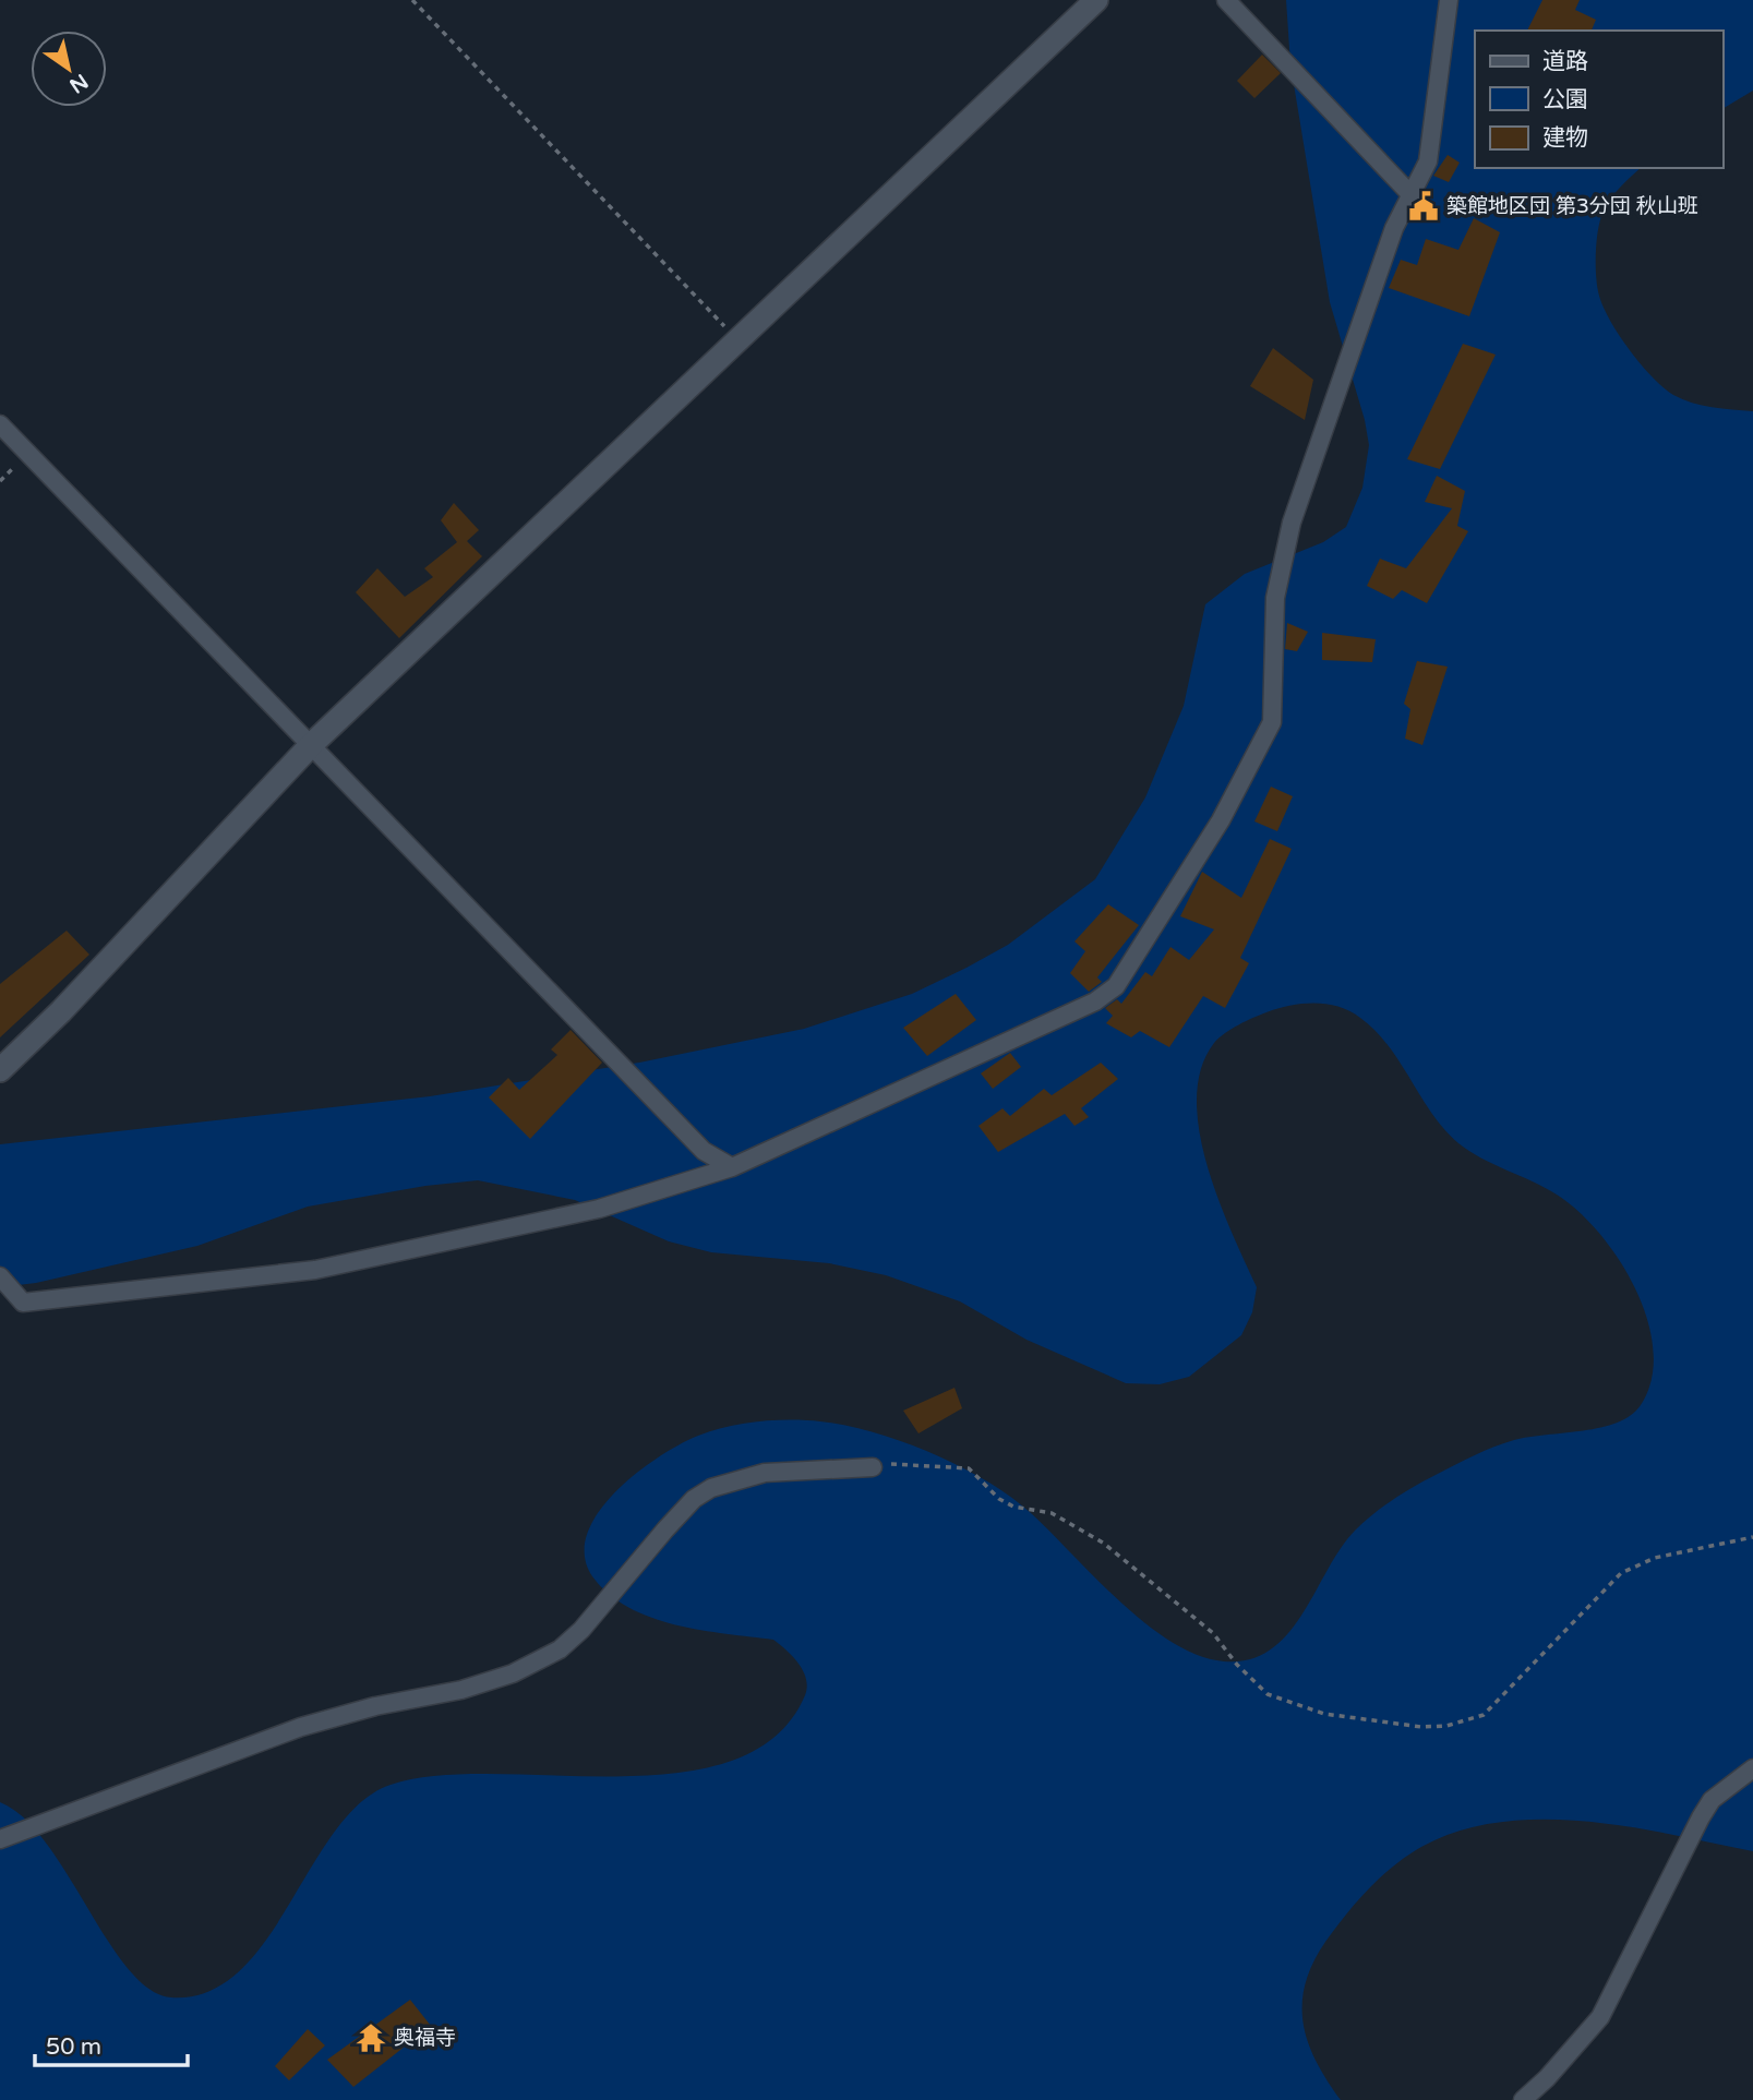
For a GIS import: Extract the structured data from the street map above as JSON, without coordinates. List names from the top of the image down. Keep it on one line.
{"places":{"public building":["築館地区団 第3分団 秋山班"],"temple":["奥福寺"]},"legend":["道路","公園","建物"],"scale_bar":"50 m","north":"bottom right"}
